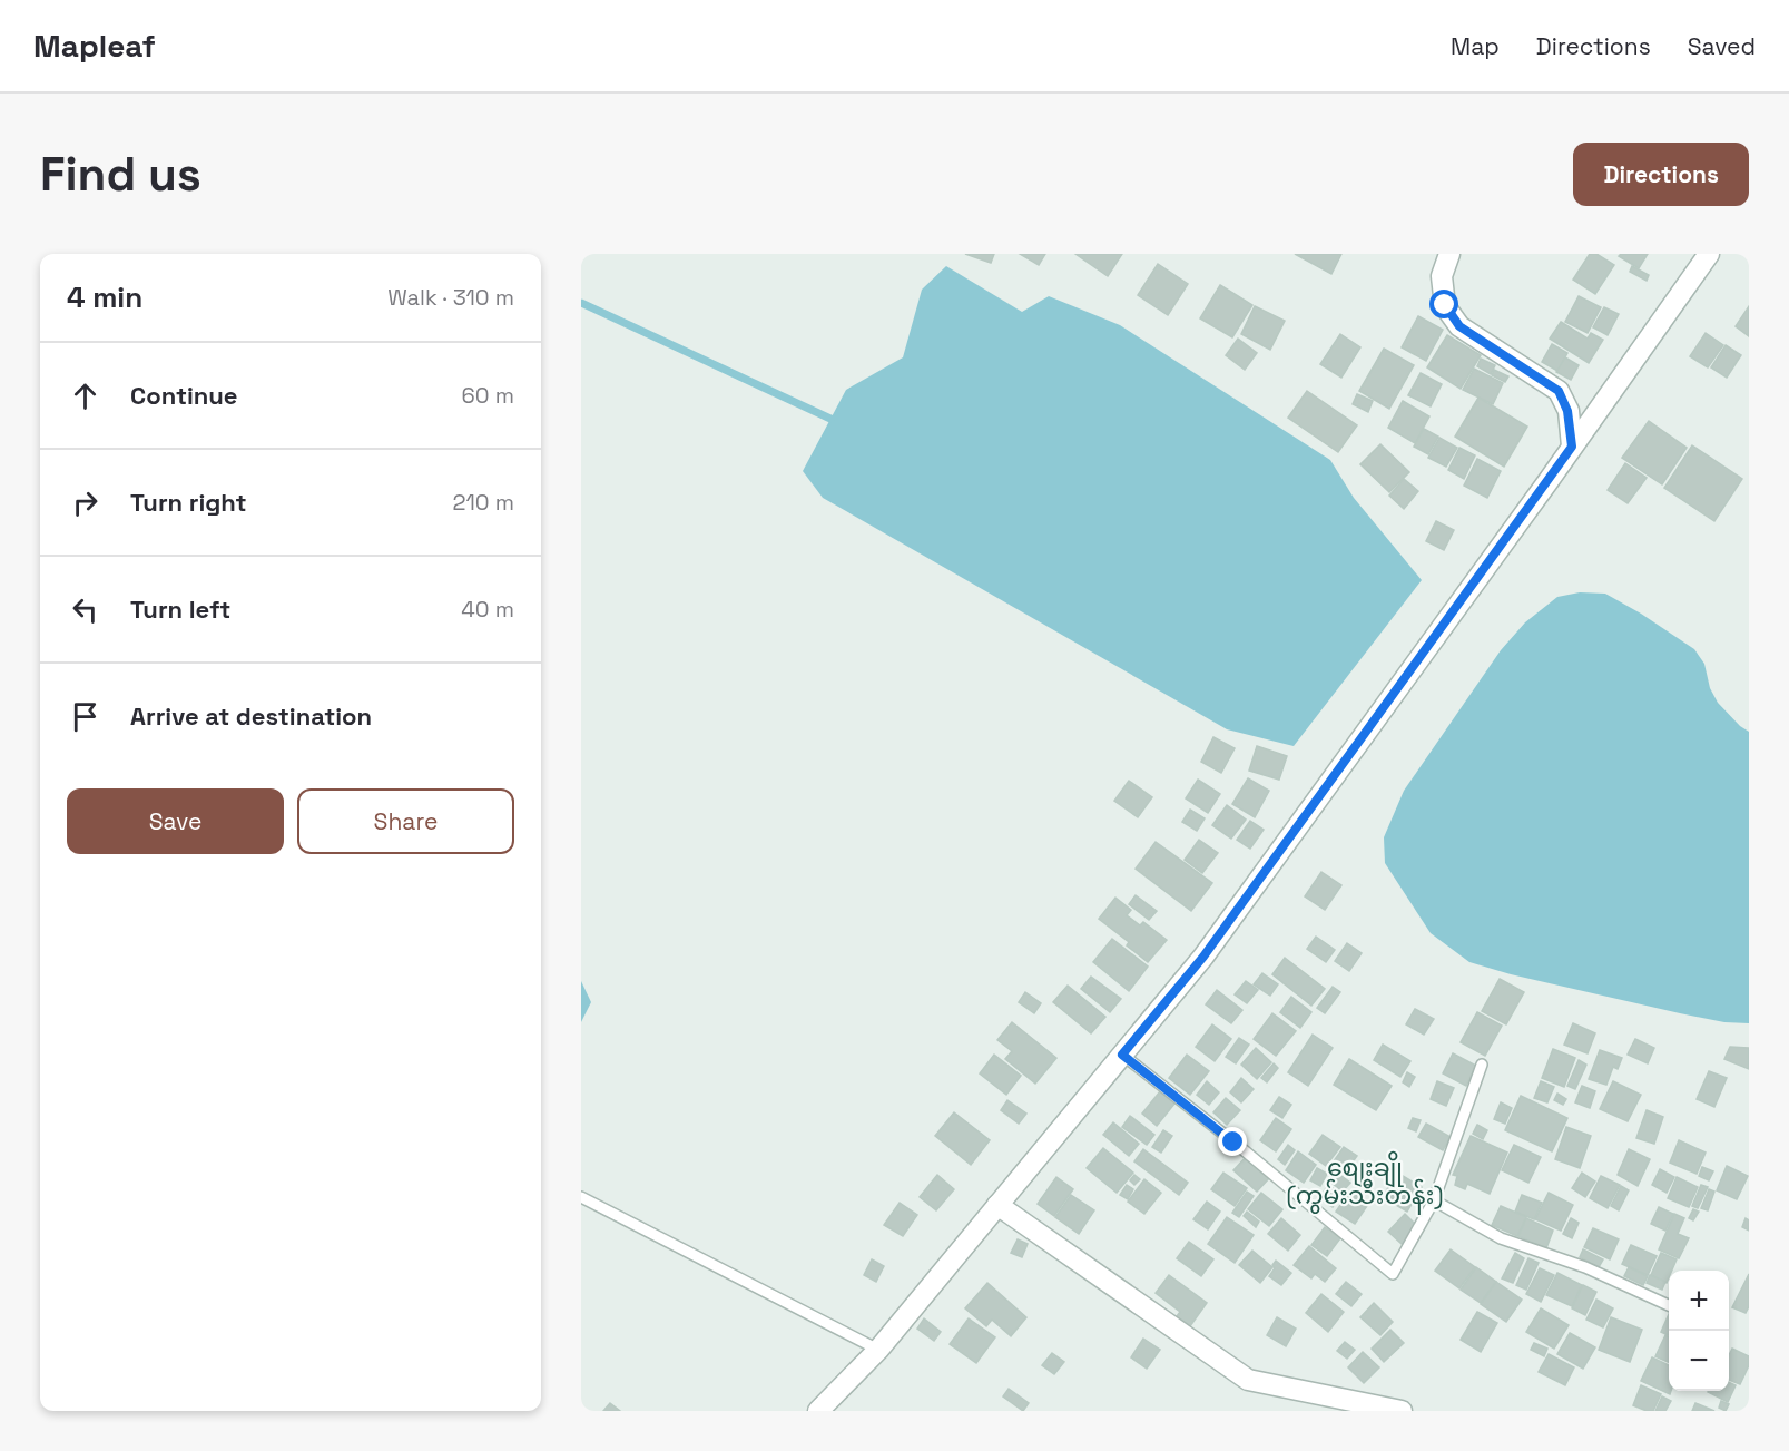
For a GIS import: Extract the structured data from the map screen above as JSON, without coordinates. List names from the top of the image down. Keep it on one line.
{"districts":["စျေးချို (ကွမ်းသီးတန်း)"],"page":{"header":"Mapleaf","nav":["Map","Directions","Saved"],"buttons":["Directions",["Save","Share"]],"title":"Find us","heading":["4 min","Walk · 310 m"],"list":[["Continue","60 m"],["Turn right","210 m"],["Turn left","40 m"],"Arrive at destination"],"map_buttons":["+","−"]}}
